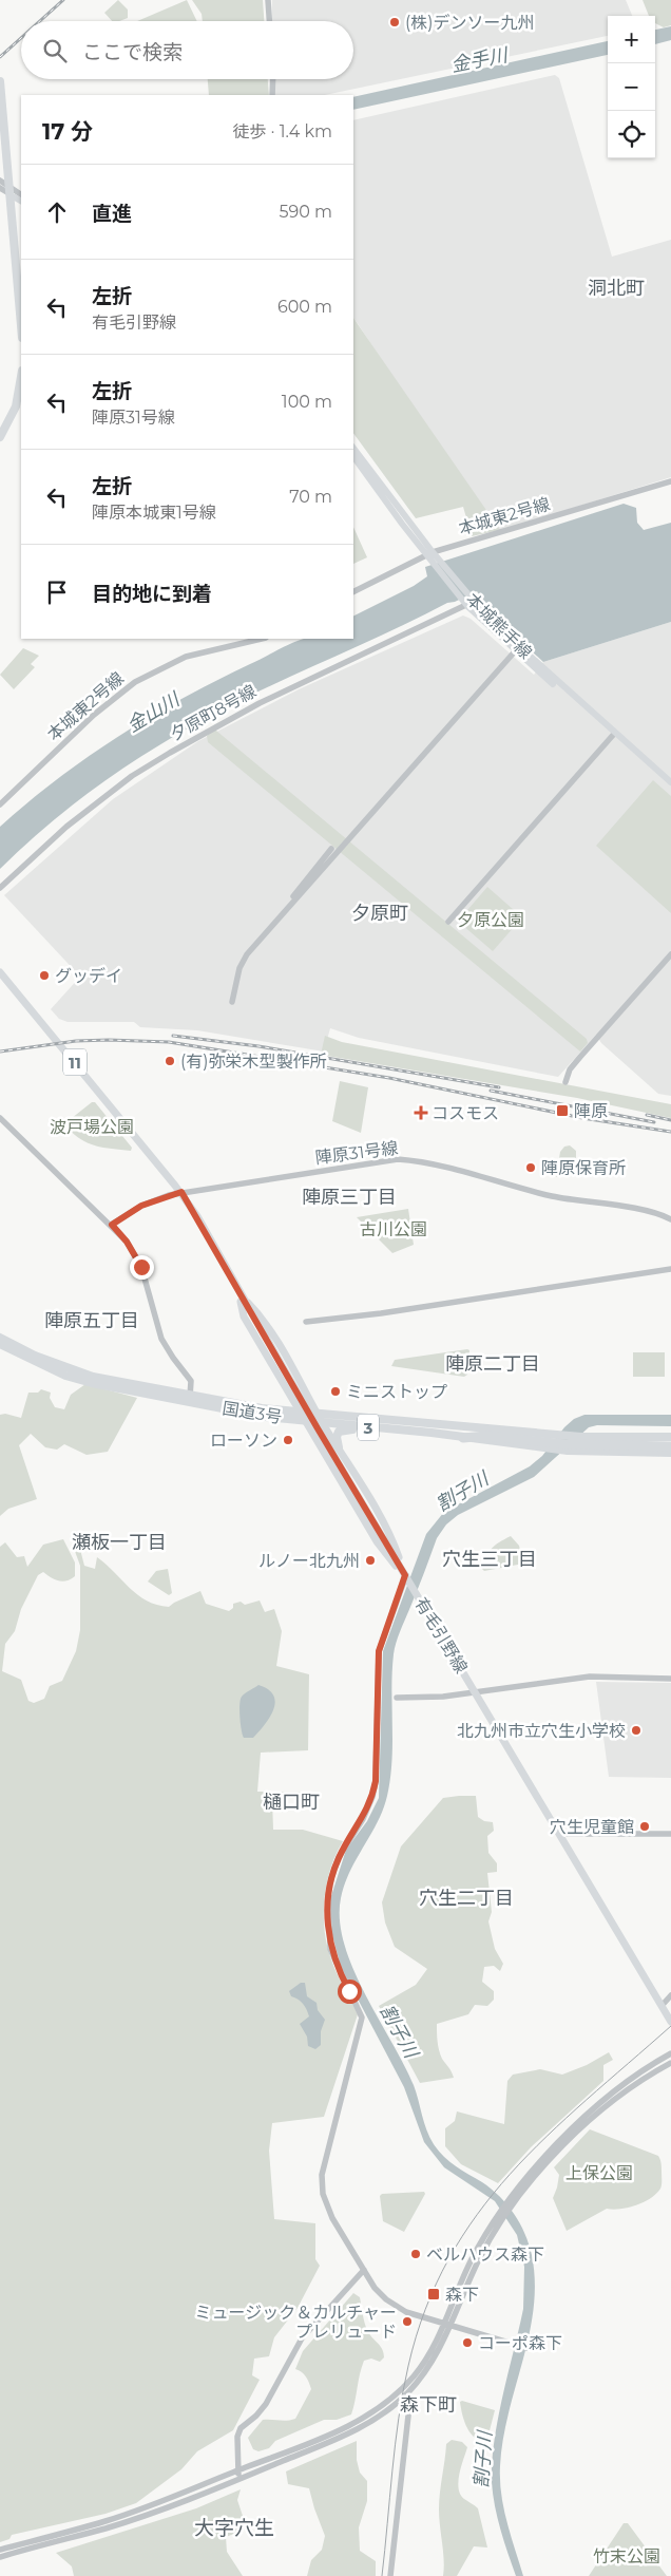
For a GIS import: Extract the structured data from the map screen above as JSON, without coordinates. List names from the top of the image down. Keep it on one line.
{"streets":{"highway":["国道3号","3"],"main road":["本城熊手線","11","有毛引野線"],"street":["本城東2号線","夕原町8号線","陣原31号線"]},"crossings":[["本城東2号線","本城熊手線"],["本城熊手線","夕原町8号線"],["陣原31号線","有毛引野線"],["国道3号","3"]],"districts":["洞北町","夕原町","陣原三丁目","陣原五丁目","陣原二丁目","瀬板一丁目","穴生三丁目","樋口町","穴生二丁目","森下町","大字穴生"],"water":["金手川","金山川","割子川"],"parks":["夕原公園","波戸場公園","古川公園","上保公園","竹末公園"],"places":{"other":["(株)デンソー九州","グッデイ","(有)弥栄木型製作所","陣原保育所","ミニストップ","ローソン","ルノー北九州","北九州市立穴生小学校","穴生児童館","ベルハウス森下","ミュージック＆カルチャー プレリュード","コーポ森下"],"transit":["陣原","森下"],"health":["コスモス"]},"page":{"map_buttons":["+","−"],"search":"ここで検索","heading":["17 分","徒歩 · 1.4 km"],"list":[["直進","590 m"],["左折","有毛引野線","600 m"],["左折","陣原31号線","100 m"],["左折","陣原本城東1号線","70 m"],"目的地に到着"]}}
